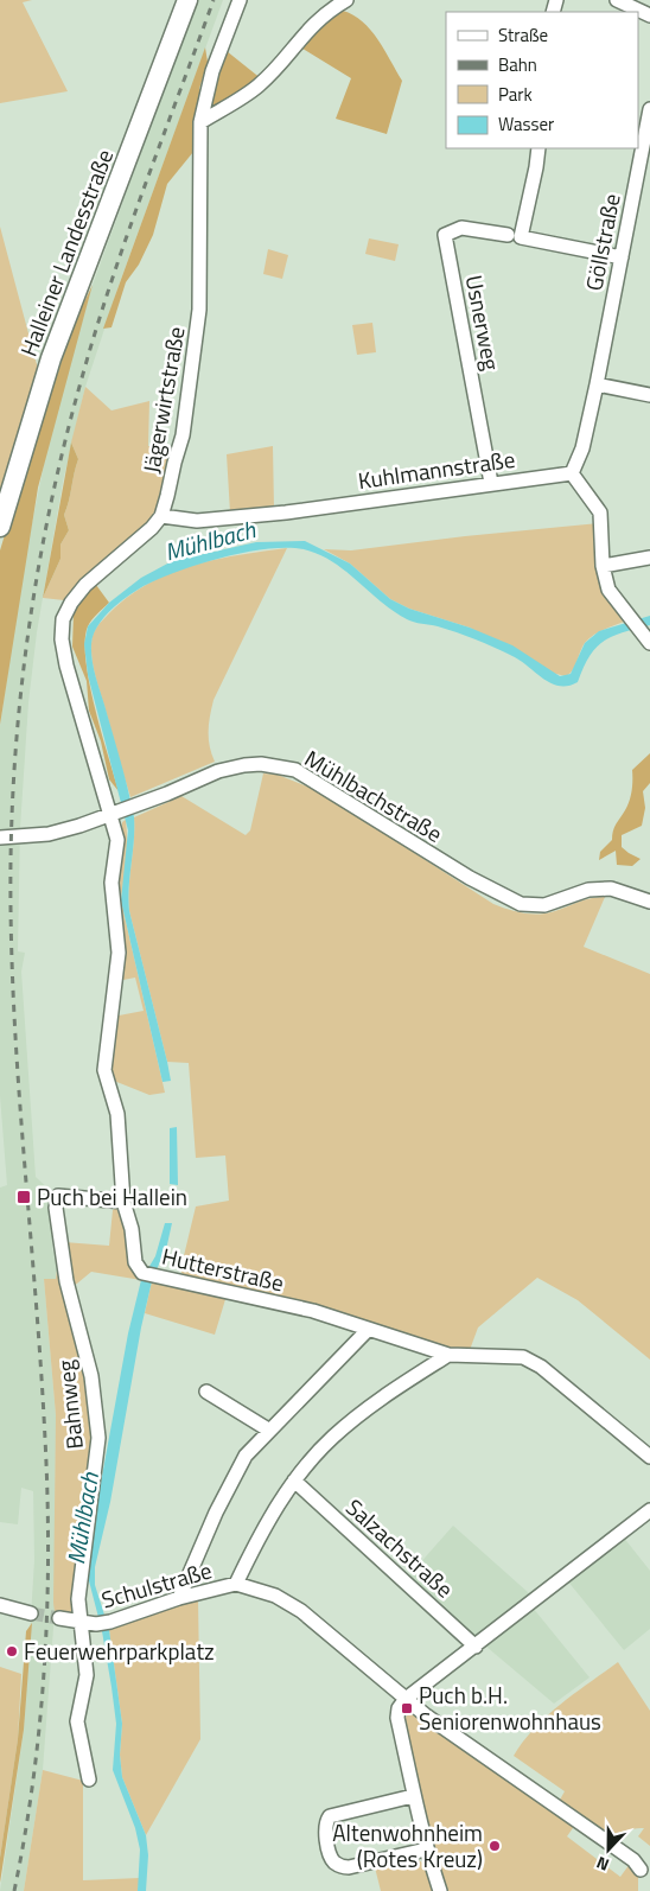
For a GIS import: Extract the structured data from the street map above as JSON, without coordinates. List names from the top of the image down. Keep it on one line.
{"streets":{"main road":["Halleiner Landesstraße"],"street":["Göllstraße","Usnerweg","Jägerwirtstraße","Kuhlmannstraße","Mühlbachstraße","Hutterstraße","Bahnweg","Salzachstraße","Schulstraße"]},"crossings":[["Usnerweg","Kuhlmannstraße"],["Jägerwirtstraße","Kuhlmannstraße"],["Jägerwirtstraße","Mühlbachstraße"],["Jägerwirtstraße","Hutterstraße"],["Mühlbachstraße","Hutterstraße"],["Hutterstraße","Bahnweg"],["Bahnweg","Schulstraße"]],"water":["Mühlbach"],"places":{"transit":["Puch bei Hallein","Puch b.H. Seniorenwohnhaus"],"other":["Feuerwehrparkplatz","Altenwohnheim (Rotes Kreuz)"]},"legend":["Straße","Bahn","Park","Wasser"],"north":"bottom"}
